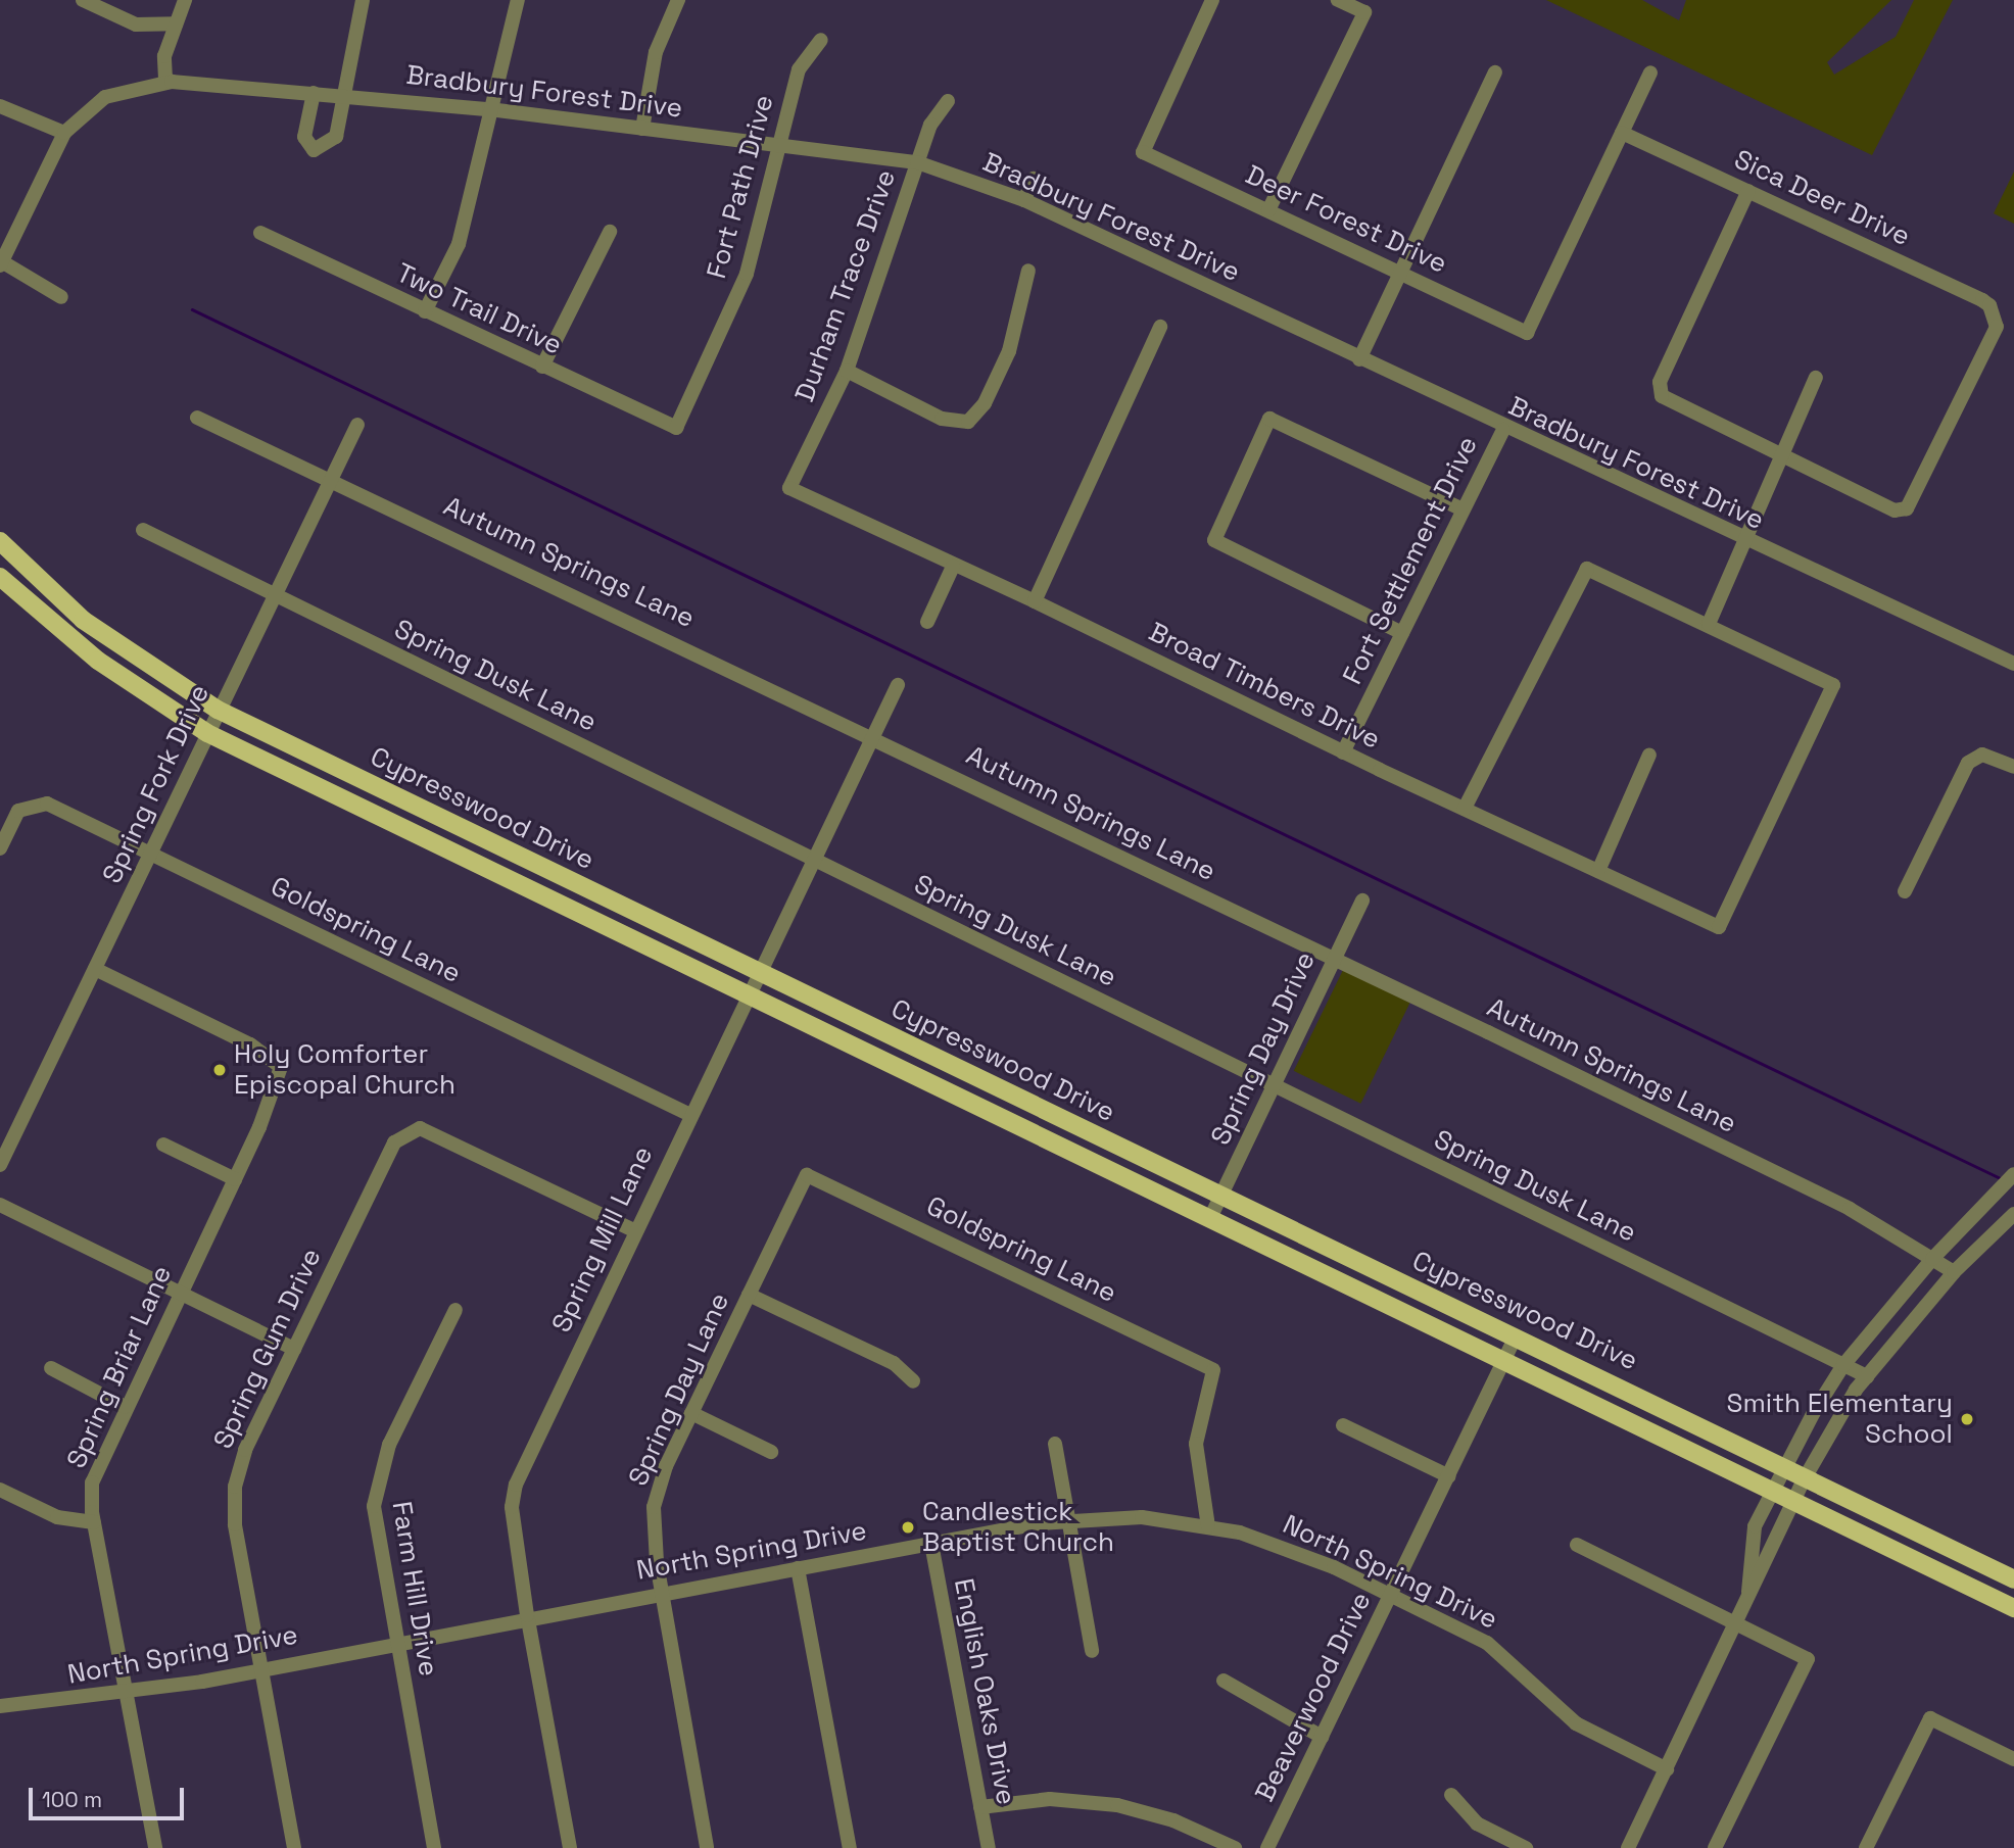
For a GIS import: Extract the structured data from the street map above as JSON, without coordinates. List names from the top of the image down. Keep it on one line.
{"streets":{"main road":["Cypresswood Drive"],"street":["Bradbury Forest Drive","Fort Path Drive","Sica Deer Drive","Deer Forest Drive","Durham Trace Drive","Two Trail Drive","Fort Settlement Drive","Autumn Springs Lane","Spring Dusk Lane","Broad Timbers Drive","Spring Fork Drive","Goldspring Lane","Spring Day Drive","Spring Mill Lane","Spring Gum Drive","Spring Briar Lane","Spring Day Lane","North Spring Drive","Farm Hill Drive","English Oaks Drive","Beaverwood Drive"]},"crossings":[["Bradbury Forest Drive","Fort Path Drive"],["Bradbury Forest Drive","Durham Trace Drive"],["Bradbury Forest Drive","Fort Settlement Drive"],["Fort Path Drive","Two Trail Drive"],["Sica Deer Drive","Deer Forest Drive"],["Durham Trace Drive","Broad Timbers Drive"],["Fort Settlement Drive","Broad Timbers Drive"],["Autumn Springs Lane","Spring Fork Drive"],["Autumn Springs Lane","Spring Day Drive"],["Autumn Springs Lane","Spring Mill Lane"],["Spring Dusk Lane","Spring Fork Drive"],["Spring Dusk Lane","Spring Day Drive"],["Spring Dusk Lane","Spring Mill Lane"],["Spring Fork Drive","Cypresswood Drive"],["Spring Fork Drive","Goldspring Lane"],["Spring Fork Drive","Spring Briar Lane"],["Cypresswood Drive","Spring Day Drive"],["Cypresswood Drive","Spring Mill Lane"],["Cypresswood Drive","Beaverwood Drive"],["Goldspring Lane","Spring Mill Lane"],["Goldspring Lane","Spring Day Lane"],["Goldspring Lane","North Spring Drive"],["Spring Mill Lane","Spring Gum Drive"],["Spring Mill Lane","North Spring Drive"],["Spring Gum Drive","North Spring Drive"],["Spring Briar Lane","North Spring Drive"],["Spring Day Lane","North Spring Drive"],["North Spring Drive","Farm Hill Drive"],["North Spring Drive","English Oaks Drive"],["North Spring Drive","Beaverwood Drive"]],"places":["Holy Comforter Episcopal Church","Smith Elementary School","Candlestick Baptist Church"],"scale_bar":"100 m"}
